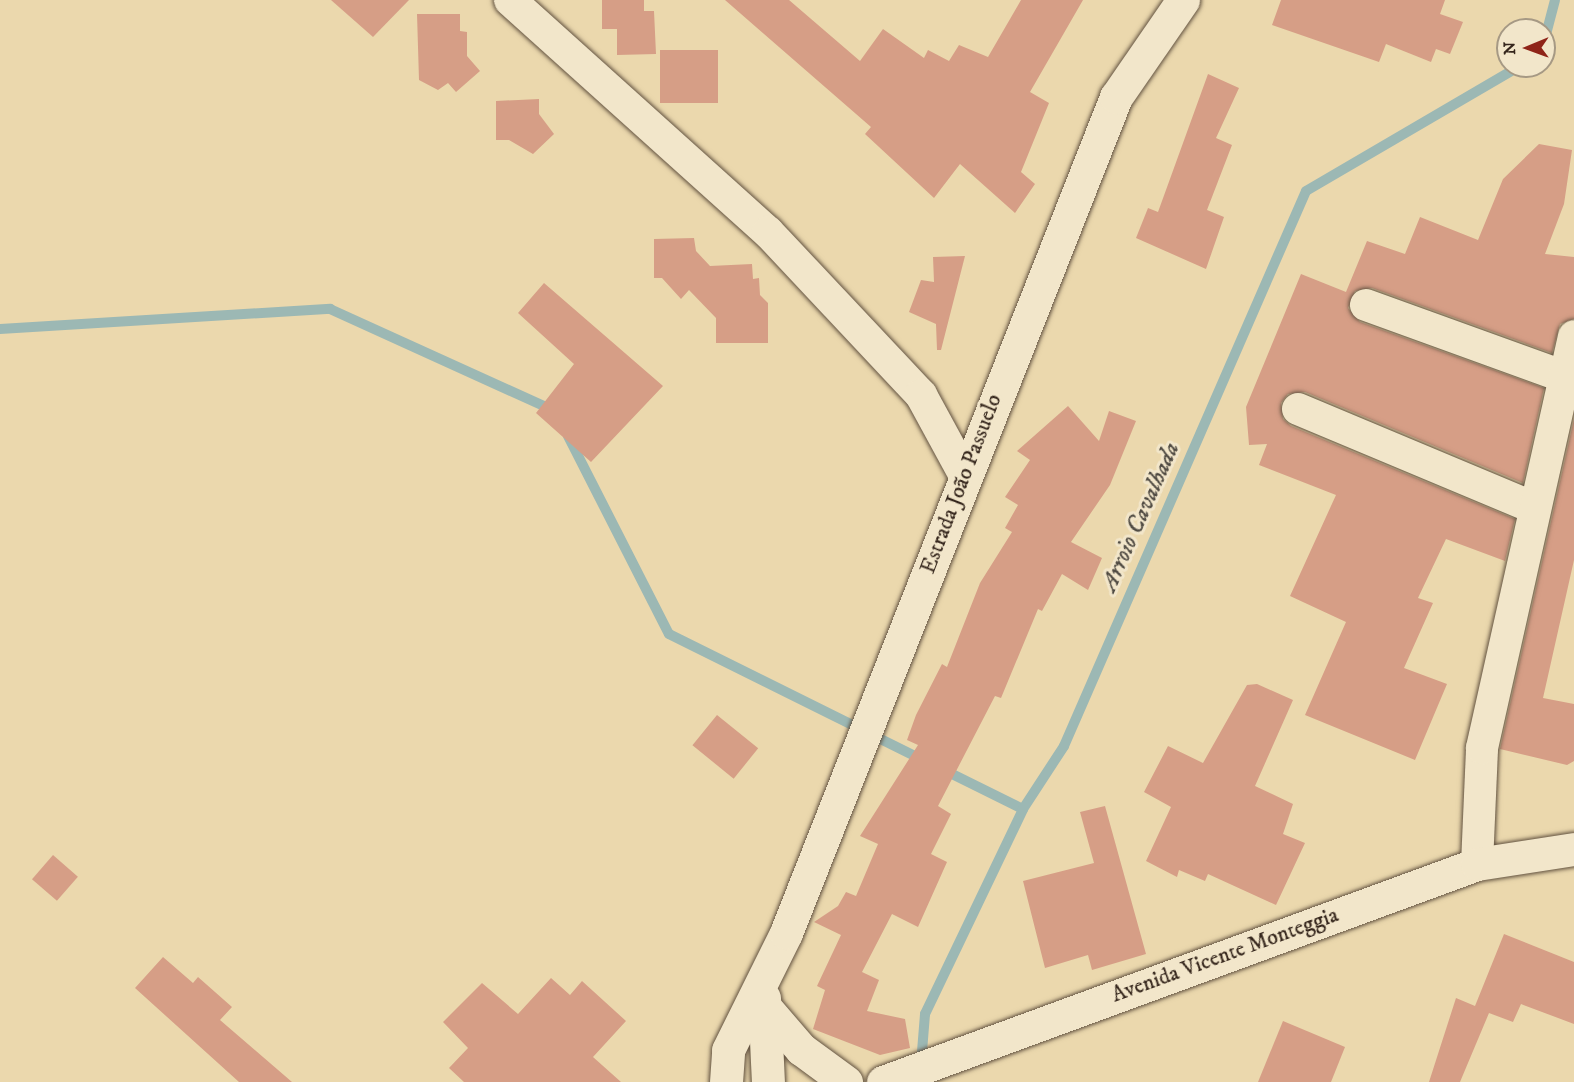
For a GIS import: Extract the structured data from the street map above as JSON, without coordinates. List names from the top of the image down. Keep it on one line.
{"streets":{"street":["Estrada João Passuelo","Avenida Vicente Monteggia"]},"water":["Arroio Cavalhada"],"north":"left"}
